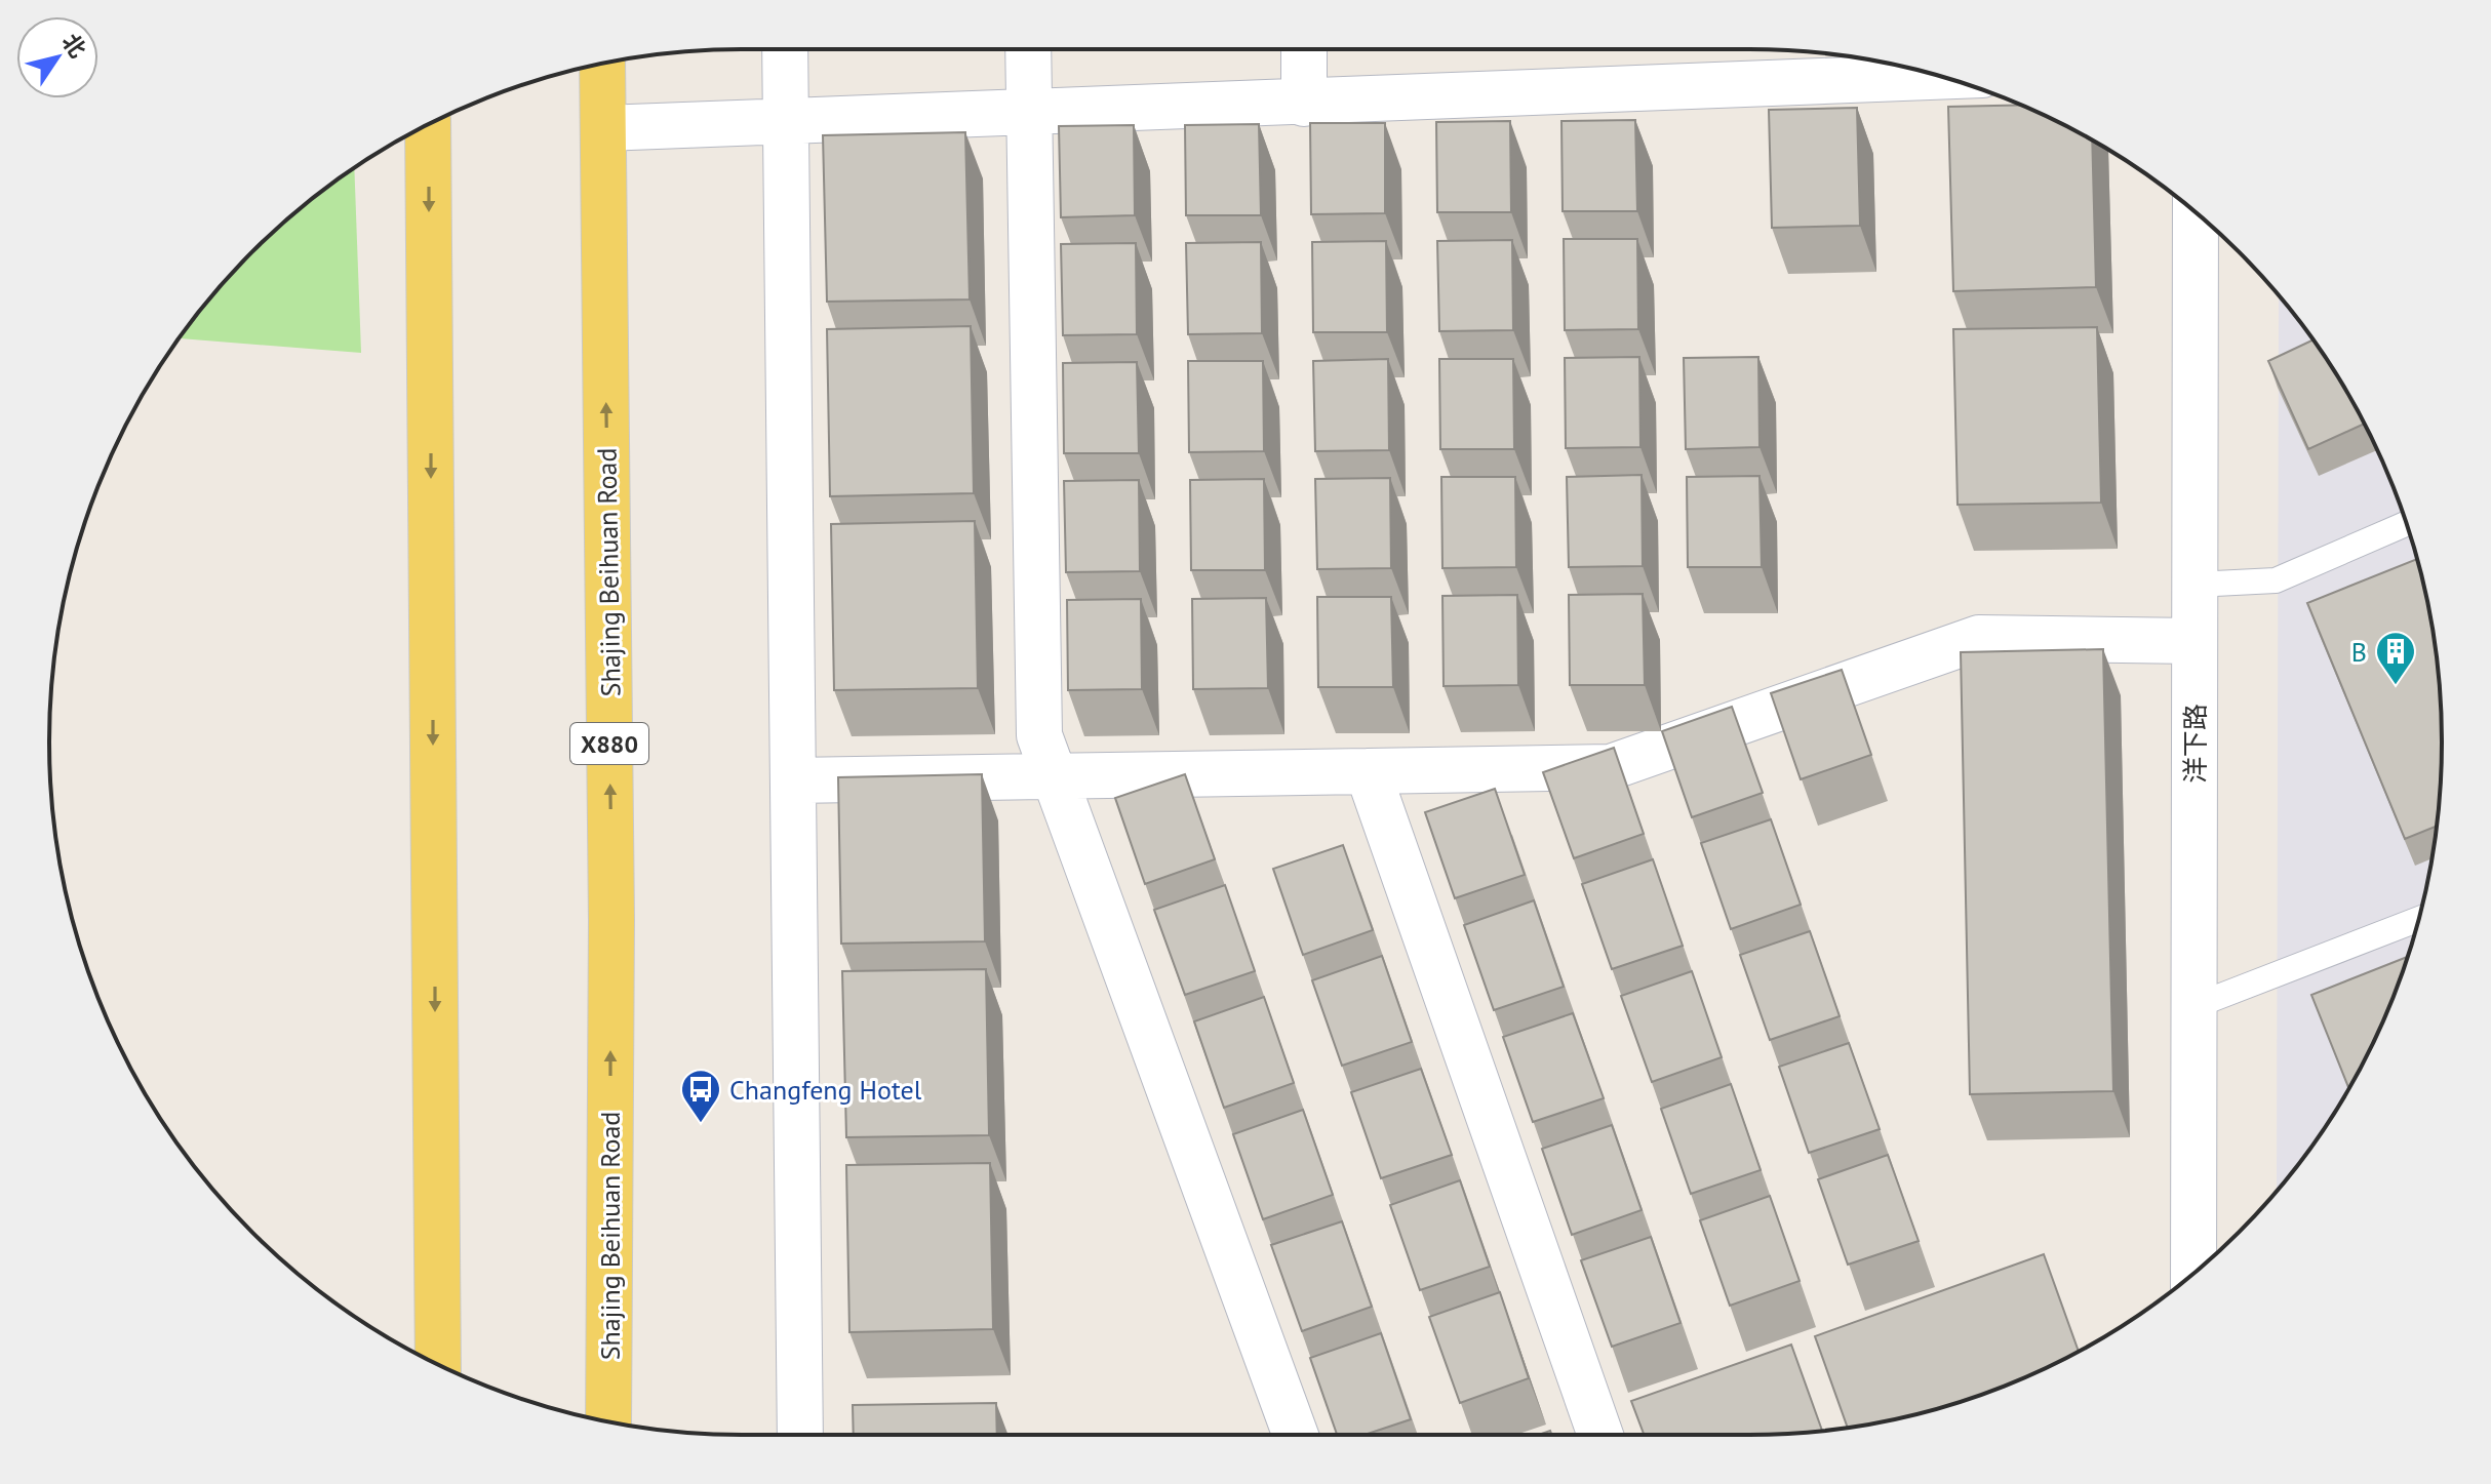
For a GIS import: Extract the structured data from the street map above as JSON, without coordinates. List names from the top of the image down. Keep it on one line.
{"streets":{"main road":["Shajing Beihuan Road","X880"],"street":["洋下路"]},"places":{"building":["B"],"bus stop":["Changfeng Hotel"]},"north":"top right"}
